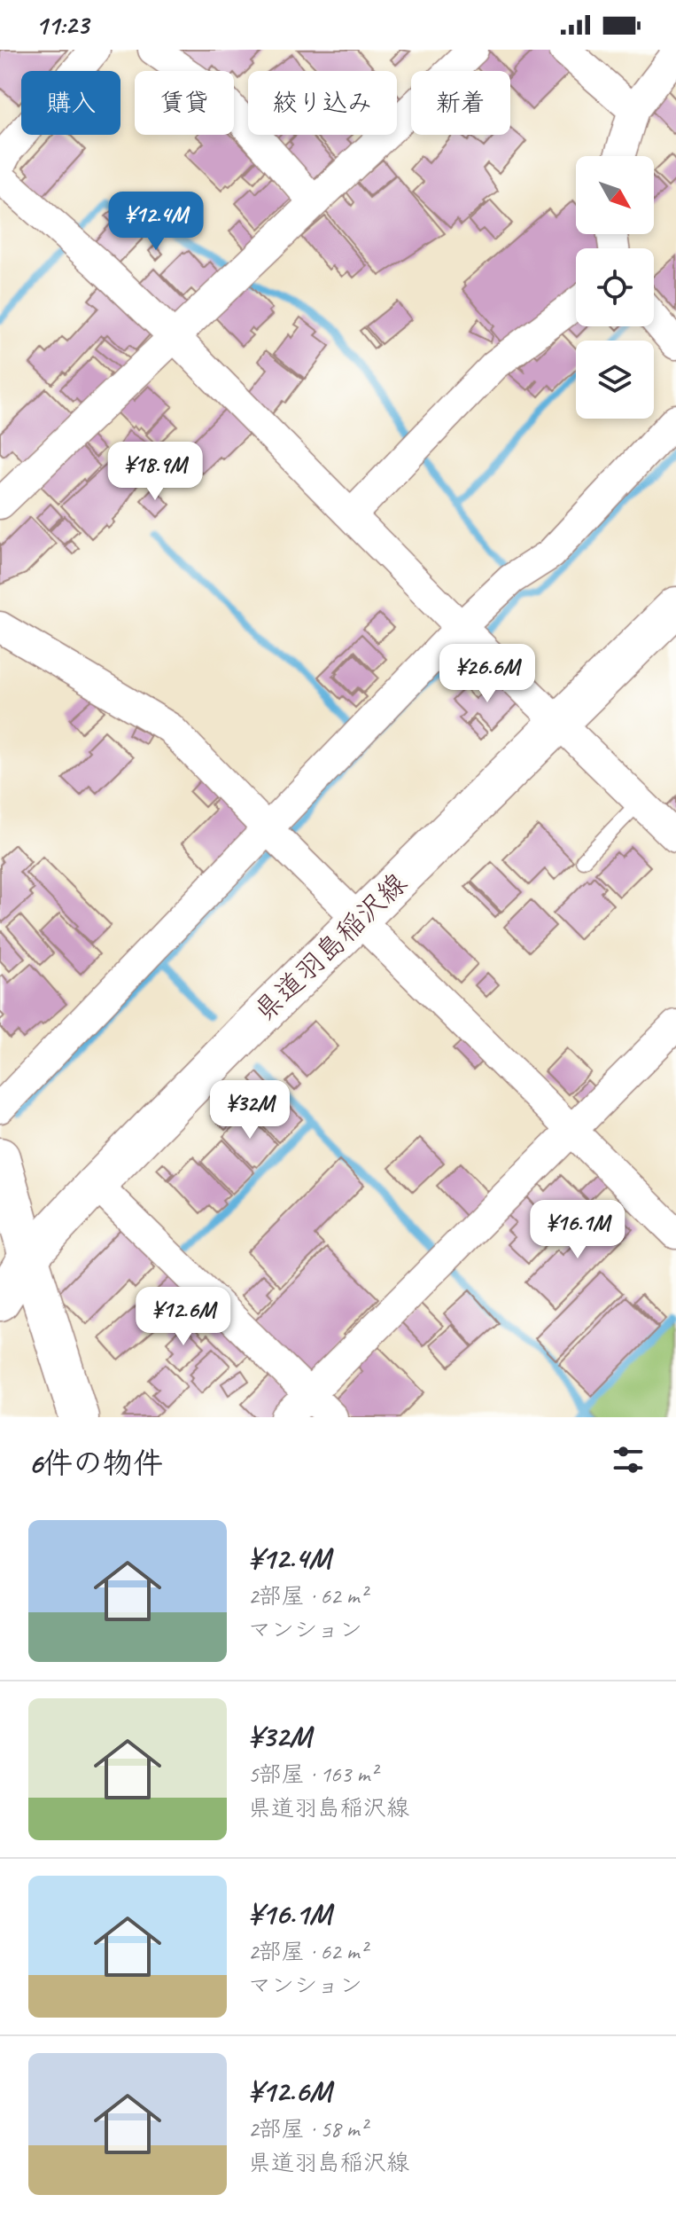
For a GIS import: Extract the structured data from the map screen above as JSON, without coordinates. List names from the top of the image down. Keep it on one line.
{"streets":{"main road":["県道羽島稲沢線"]},"north":"bottom right","page":{"status":"11:23","chip":["購入","賃貸","絞り込み","新着"],"price":["¥12.4M","¥18.9M","¥26.6M","¥32M","¥16.1M","¥12.6M"],"heading":"6件の物件","list":[{"name":"¥12.4M","note":"2部屋 · 62 m² · マンション"},{"name":"¥32M","note":"5部屋 · 163 m² · 県道羽島稲沢線"},{"name":"¥16.1M","note":"2部屋 · 62 m² · マンション"},{"name":"¥12.6M","note":"2部屋 · 58 m² · 県道羽島稲沢線"}]}}
